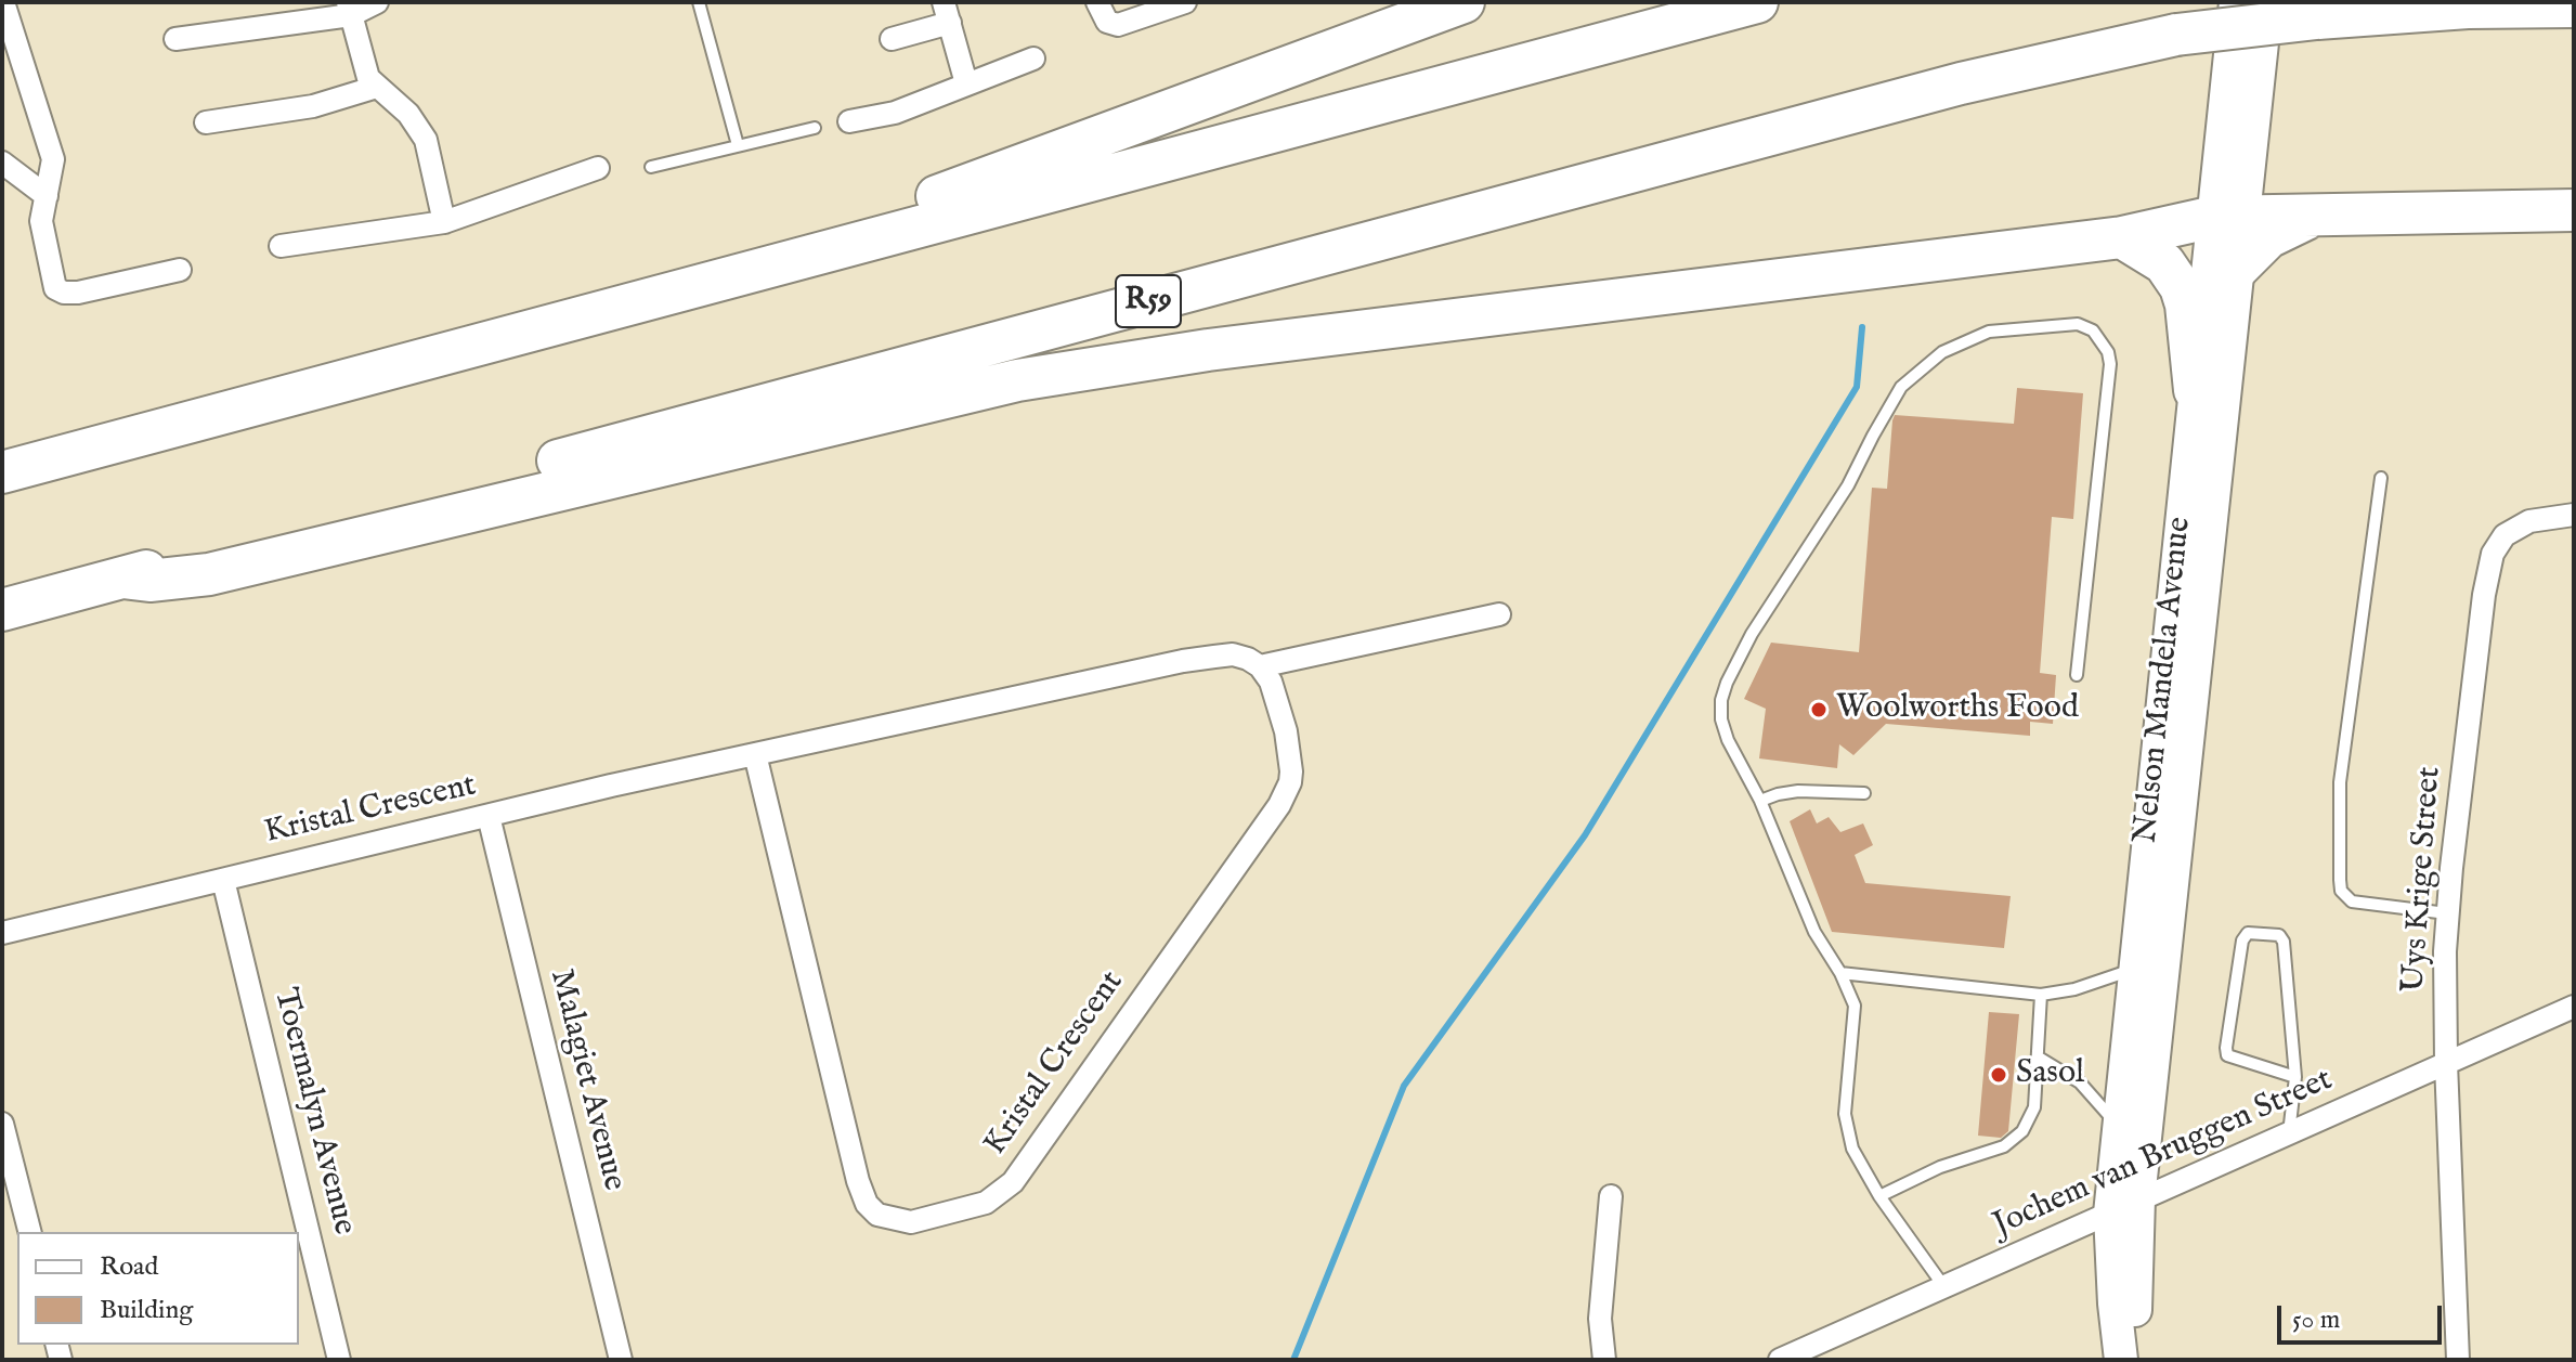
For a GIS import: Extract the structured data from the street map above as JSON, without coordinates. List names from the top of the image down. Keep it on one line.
{"streets":{"highway":["R59"],"street":["Nelson Mandela Avenue","Kristal Crescent","Uys Krige Street","Malagiet Avenue","Toermalyn Avenue","Jochem van Bruggen Street"]},"crossings":[["Nelson Mandela Avenue","Jochem van Bruggen Street"],["Kristal Crescent","Malagiet Avenue"],["Kristal Crescent","Toermalyn Avenue"],["Uys Krige Street","Jochem van Bruggen Street"]],"places":["Woolworths Food","Sasol"],"legend":["Road","Building"],"scale_bar":"50 m"}
